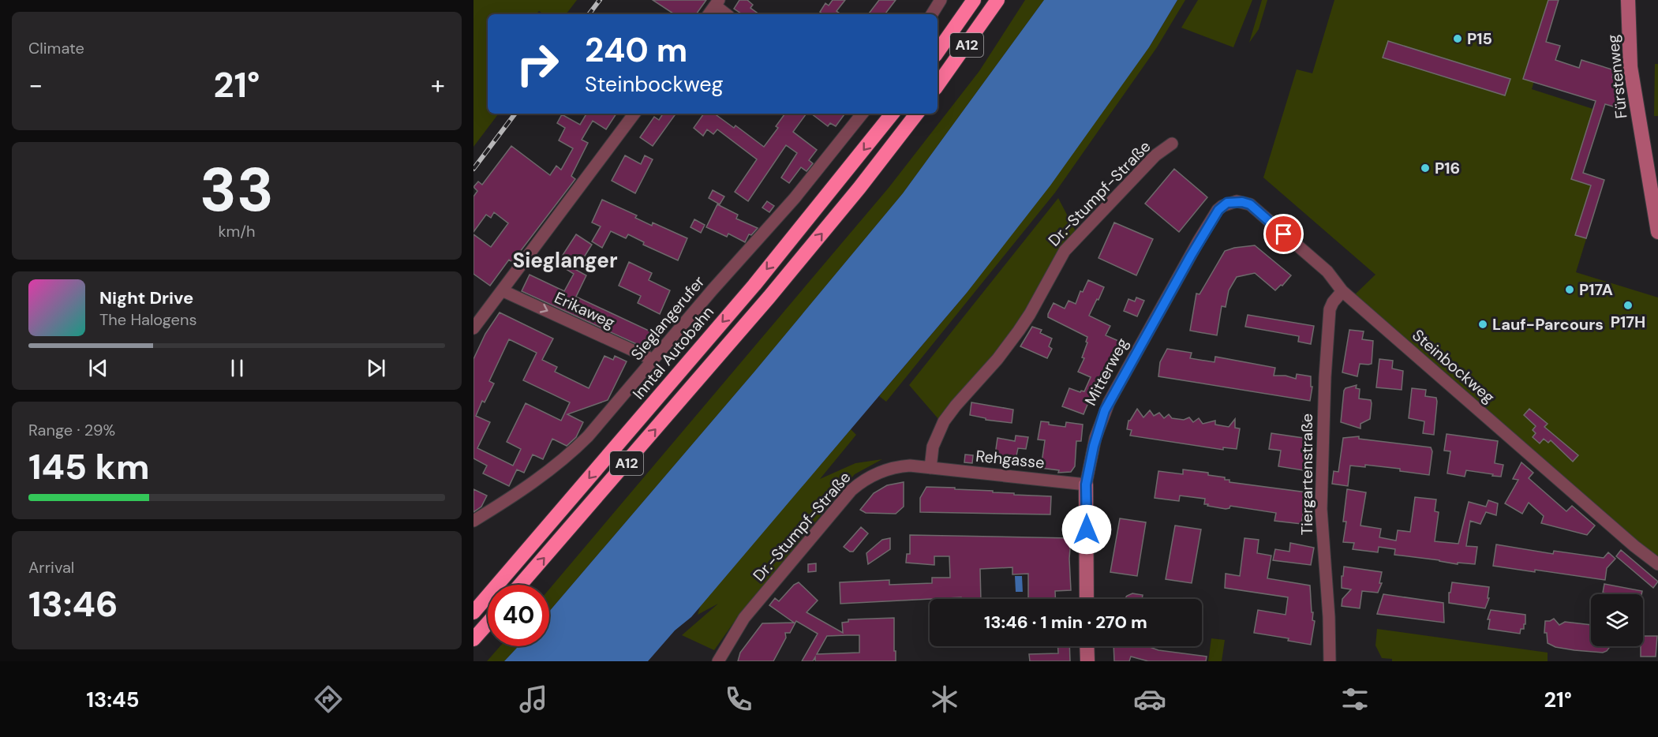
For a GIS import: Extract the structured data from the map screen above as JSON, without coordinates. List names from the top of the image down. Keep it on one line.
{"streets":{"highway":["A12","Inntal Autobahn"],"street":["Fürstenweg","Dr.-Stumpf-Straße","Erikaweg","Sieglangerufer","Steinbockweg","Mitterweg","Rehgasse","Tiergartenstraße"]},"crossings":[["Dr.-Stumpf-Straße","Rehgasse"],["Erikaweg","Sieglangerufer"],["Steinbockweg","Mitterweg"],["Steinbockweg","Tiergartenstraße"],["Mitterweg","Rehgasse"]],"one_way":["Erikaweg"],"districts":["Sieglanger"],"places":["P15","P16","P17A","P17H","Lauf-Parcours"],"page":{"tile":["Climate",["33","km/h"],["Range · 29%","145 km"],["Arrival","13:46"]],"turn":["240 m","Steinbockweg"],"heat":["−","21°","+"],"song":["Night Drive","The Halogens"],"limit":"40","trip":"13:46 · 1 min · 270 m","tabs":["13:45","21°"]}}
